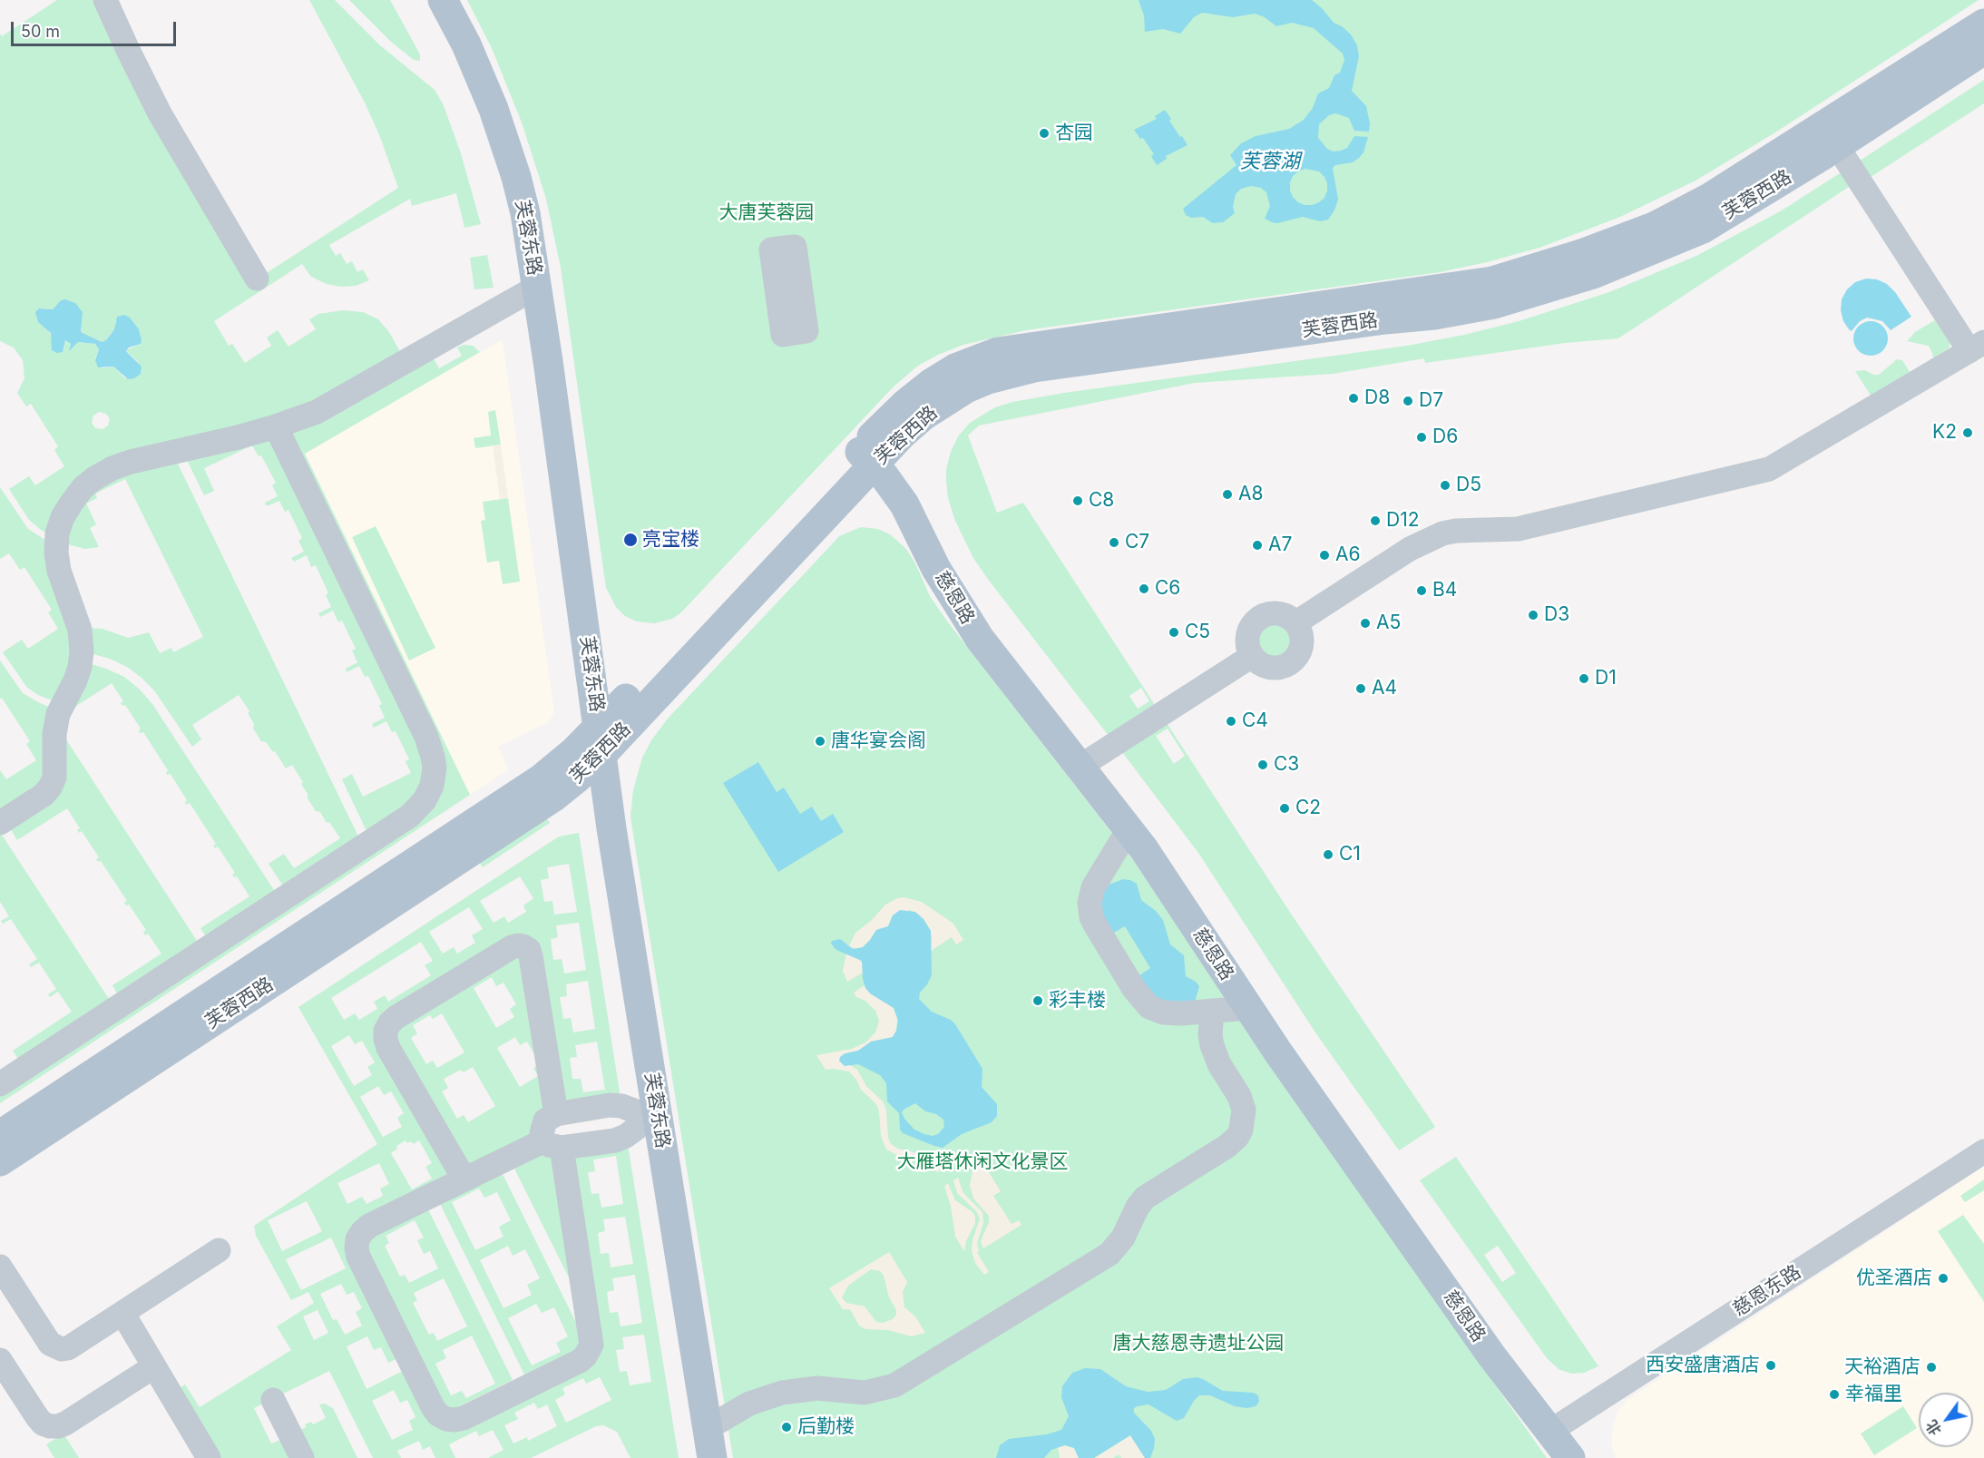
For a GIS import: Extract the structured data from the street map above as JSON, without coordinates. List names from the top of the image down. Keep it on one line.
{"streets":{"main road":["芙蓉西路","芙蓉东路","慈恩路"],"street":["慈恩东路"]},"crossings":[["芙蓉西路","芙蓉东路"],["芙蓉西路","慈恩路"],["慈恩路","慈恩东路"]],"water":["芙蓉湖"],"parks":["大唐芙蓉园","大雁塔休闲文化景区","唐大慈恩寺遗址公园"],"places":["杏园","D8","D7","K2","D6","D5","A8","C8","D12","亮宝楼","C7","A7","A6","C6","B4","D3","A5","C5","D1","A4","C4","唐华宴会阁","C3","C2","C1","彩丰楼","优圣酒店","西安盛唐酒店","天裕酒店","幸福里","后勤楼"],"scale_bar":"50 m","north":"bottom left"}
